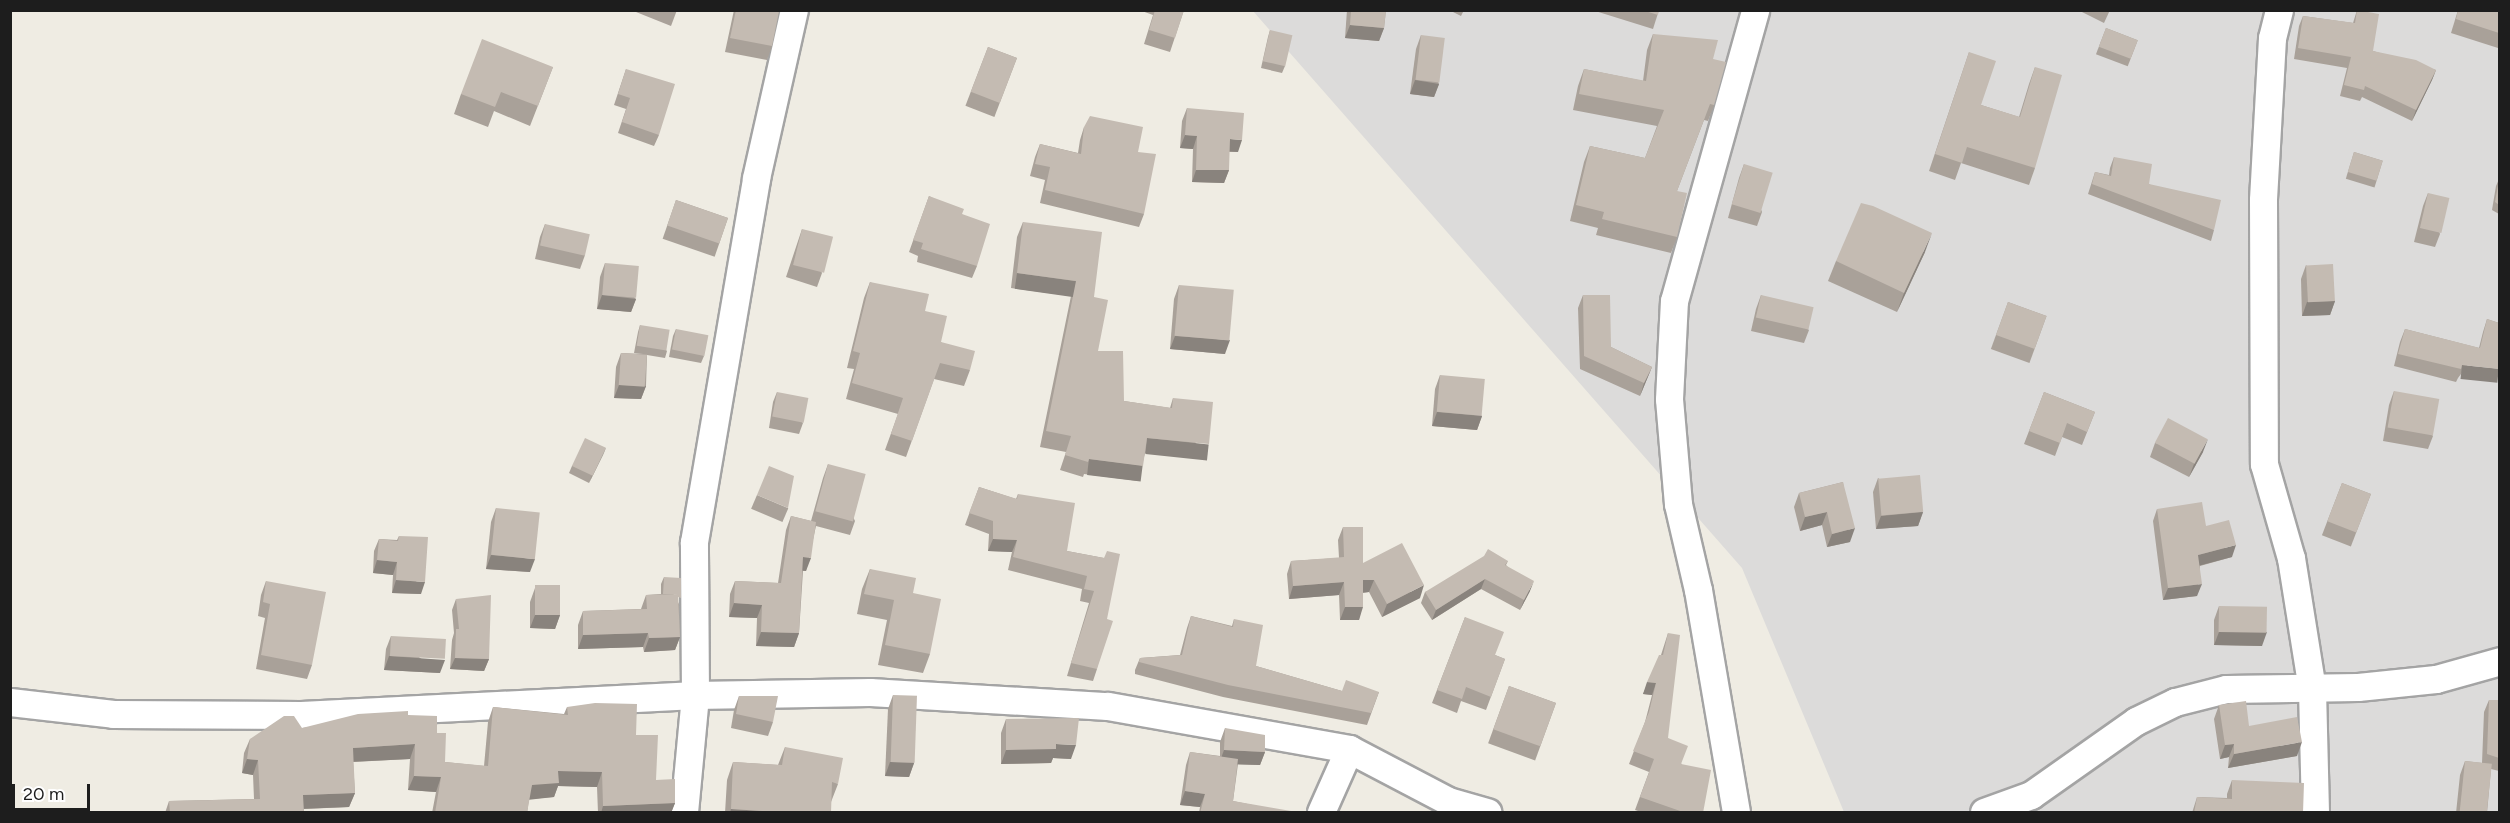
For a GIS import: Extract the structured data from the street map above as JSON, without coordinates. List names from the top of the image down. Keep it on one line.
{"scale_bar":"20 m"}
